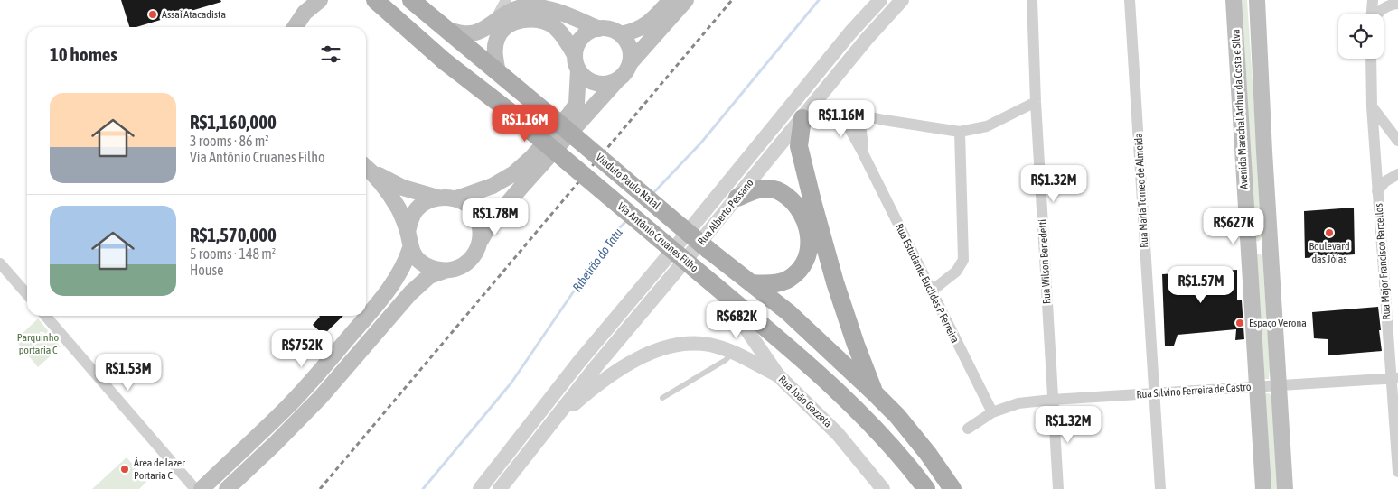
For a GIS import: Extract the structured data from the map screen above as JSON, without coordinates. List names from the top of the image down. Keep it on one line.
{"streets":{"main road":["Avenida Marechal Arthur da Costa e Silva","Viaduto Paulo Natal","Via Antônio Cruanes Filho"],"street":["Rua Maria Tomeo de Almeida","Rua Alberto Pessano","Rua Wilson Benedetti","Rua Major Francisco Barcellos","Rua Estudante Euclides P Ferreira","Rua Silvino Ferreira de Castro","Rua João Gazzeta"]},"crossings":[["Avenida Marechal Arthur da Costa e Silva","Rua Silvino Ferreira de Castro"],["Viaduto Paulo Natal","Via Antônio Cruanes Filho"],["Rua Maria Tomeo de Almeida","Rua Silvino Ferreira de Castro"],["Via Antônio Cruanes Filho","Rua João Gazzeta"],["Rua Wilson Benedetti","Rua Silvino Ferreira de Castro"],["Rua Major Francisco Barcellos","Rua Silvino Ferreira de Castro"],["Rua Estudante Euclides P Ferreira","Rua Silvino Ferreira de Castro"]],"water":["Ribeirão do Tatu"],"parks":["Parquinho portaria C"],"places":["Assaí Atacadista","Boulevard das Jóias","Espaço Verona","Área de lazer Portaria C"],"page":{"heading":"10 homes","list":[{"name":"R$1,160,000","note":"3 rooms · 86 m² · Via Antônio Cruanes Filho"},{"name":"R$1,570,000","note":"5 rooms · 148 m² · House"}],"price":["R$1.16M","R$1.16M","R$1.32M","R$1.78M","R$627K","R$1.57M","R$682K","R$752K","R$1.53M","R$1.32M"]}}
